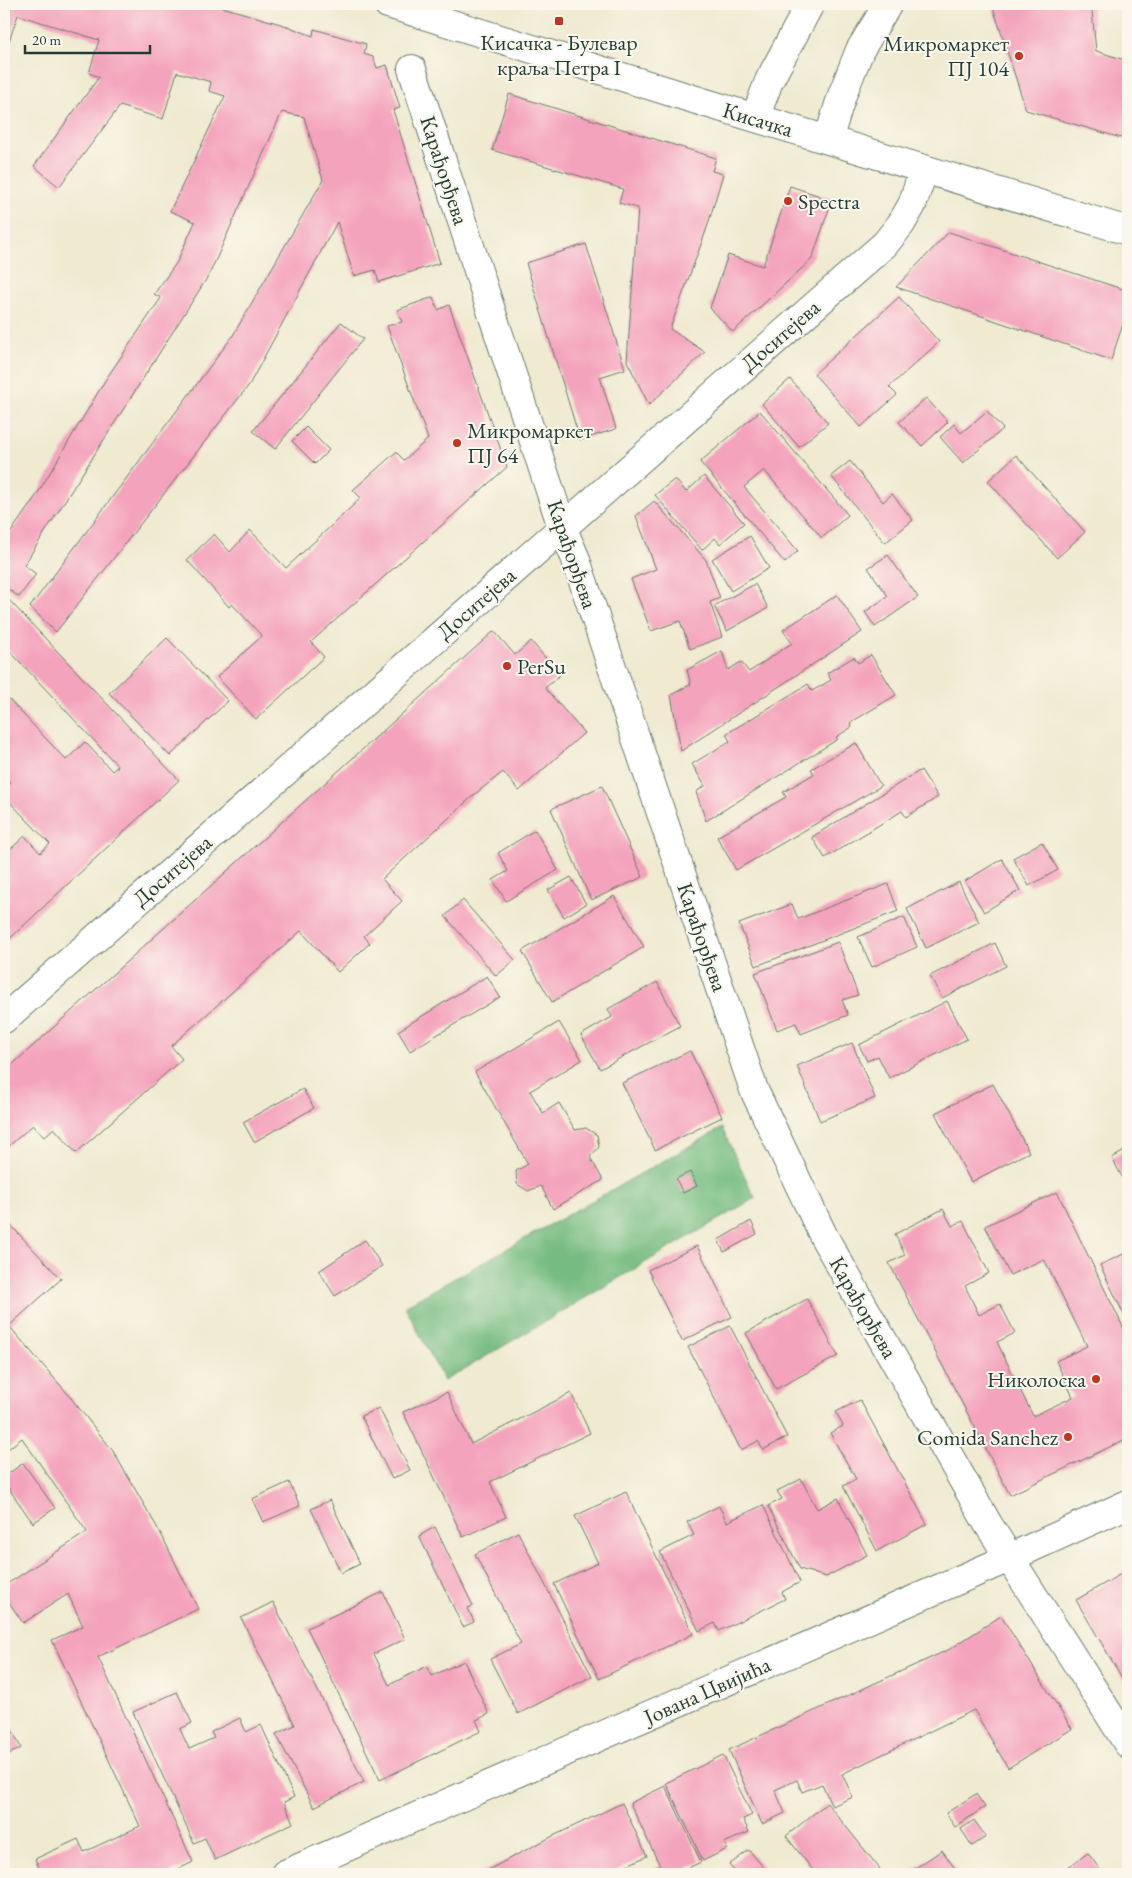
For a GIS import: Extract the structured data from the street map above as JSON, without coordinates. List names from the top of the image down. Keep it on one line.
{"streets":{"street":["Кисачка","Карађорђева","Доситејева","Јована Цвијића"]},"crossings":[["Кисачка","Доситејева"],["Карађорђева","Доситејева"],["Карађорђева","Јована Цвијића"]],"places":{"transit":["Кисачка - Булевар краља Петра I"],"other":["Микромаркет ПЈ 104","Spectra","Микромаркет ПЈ 64","PerSu","Николоска","Comida Sanchez"]},"scale_bar":"20 m"}
